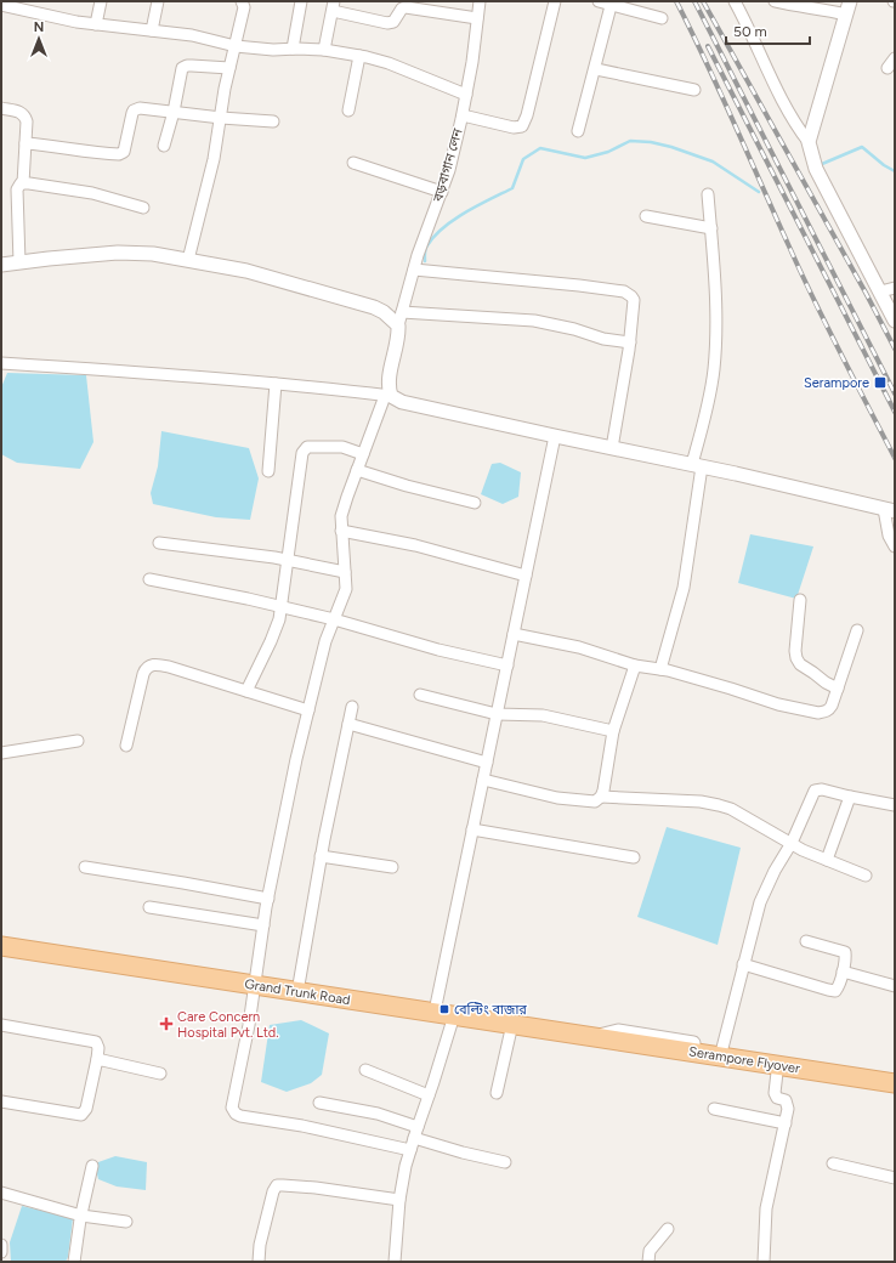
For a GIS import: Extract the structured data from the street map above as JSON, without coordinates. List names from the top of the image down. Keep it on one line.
{"streets":{"main road":["Grand Trunk Road","Serampore Flyover"],"street":["বড়বাগান লেন"]},"crossings":[["Grand Trunk Road","Serampore Flyover"]],"places":{"transit":["Serampore","বেল্টিং বাজার"],"health":["Care Concern Hospital Pvt. Ltd."]},"scale_bar":"50 m","north":"top"}
